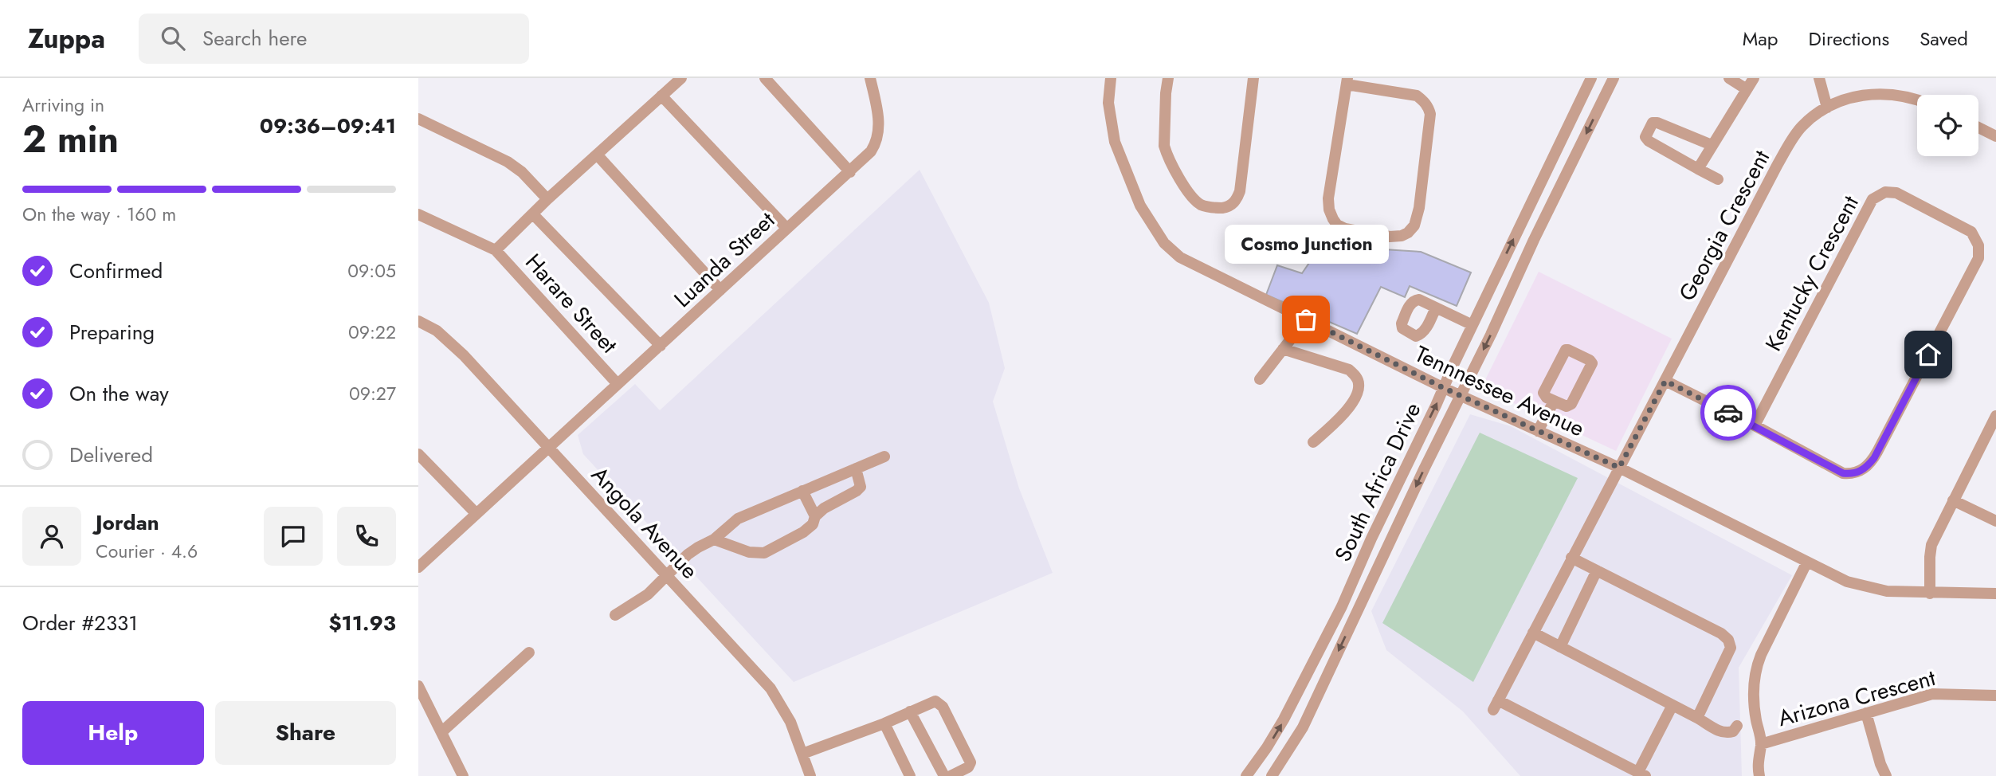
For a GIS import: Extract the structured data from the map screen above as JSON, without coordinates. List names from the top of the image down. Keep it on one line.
{"streets":{"street":["Georgia Crescent","Luanda Street","Kentucky Crescent","Harare Street","Tennnessee Avenue","South Africa Drive","Angola Avenue","Arizona Crescent"]},"crossings":[["Georgia Crescent","Kentucky Crescent"],["Georgia Crescent","Tennnessee Avenue"],["Luanda Street","Harare Street"],["Luanda Street","Angola Avenue"],["Tennnessee Avenue","South Africa Drive"]],"places":["Cosmo Junction"],"page":{"header":"Zuppa","search":"Search here","nav":["Map","Directions","Saved"],"heading":["2 min","Arriving in","09:36–09:41"],"panel":["Jordan","Courier · 4.6","Order #2331","$11.93"],"bar":"On the way · 160 m","bubble":"Cosmo Junction","list":[["Confirmed","09:05"],["Preparing","09:22"],["On the way","09:27"],"Delivered"],"buttons":["Help","Share"]}}
